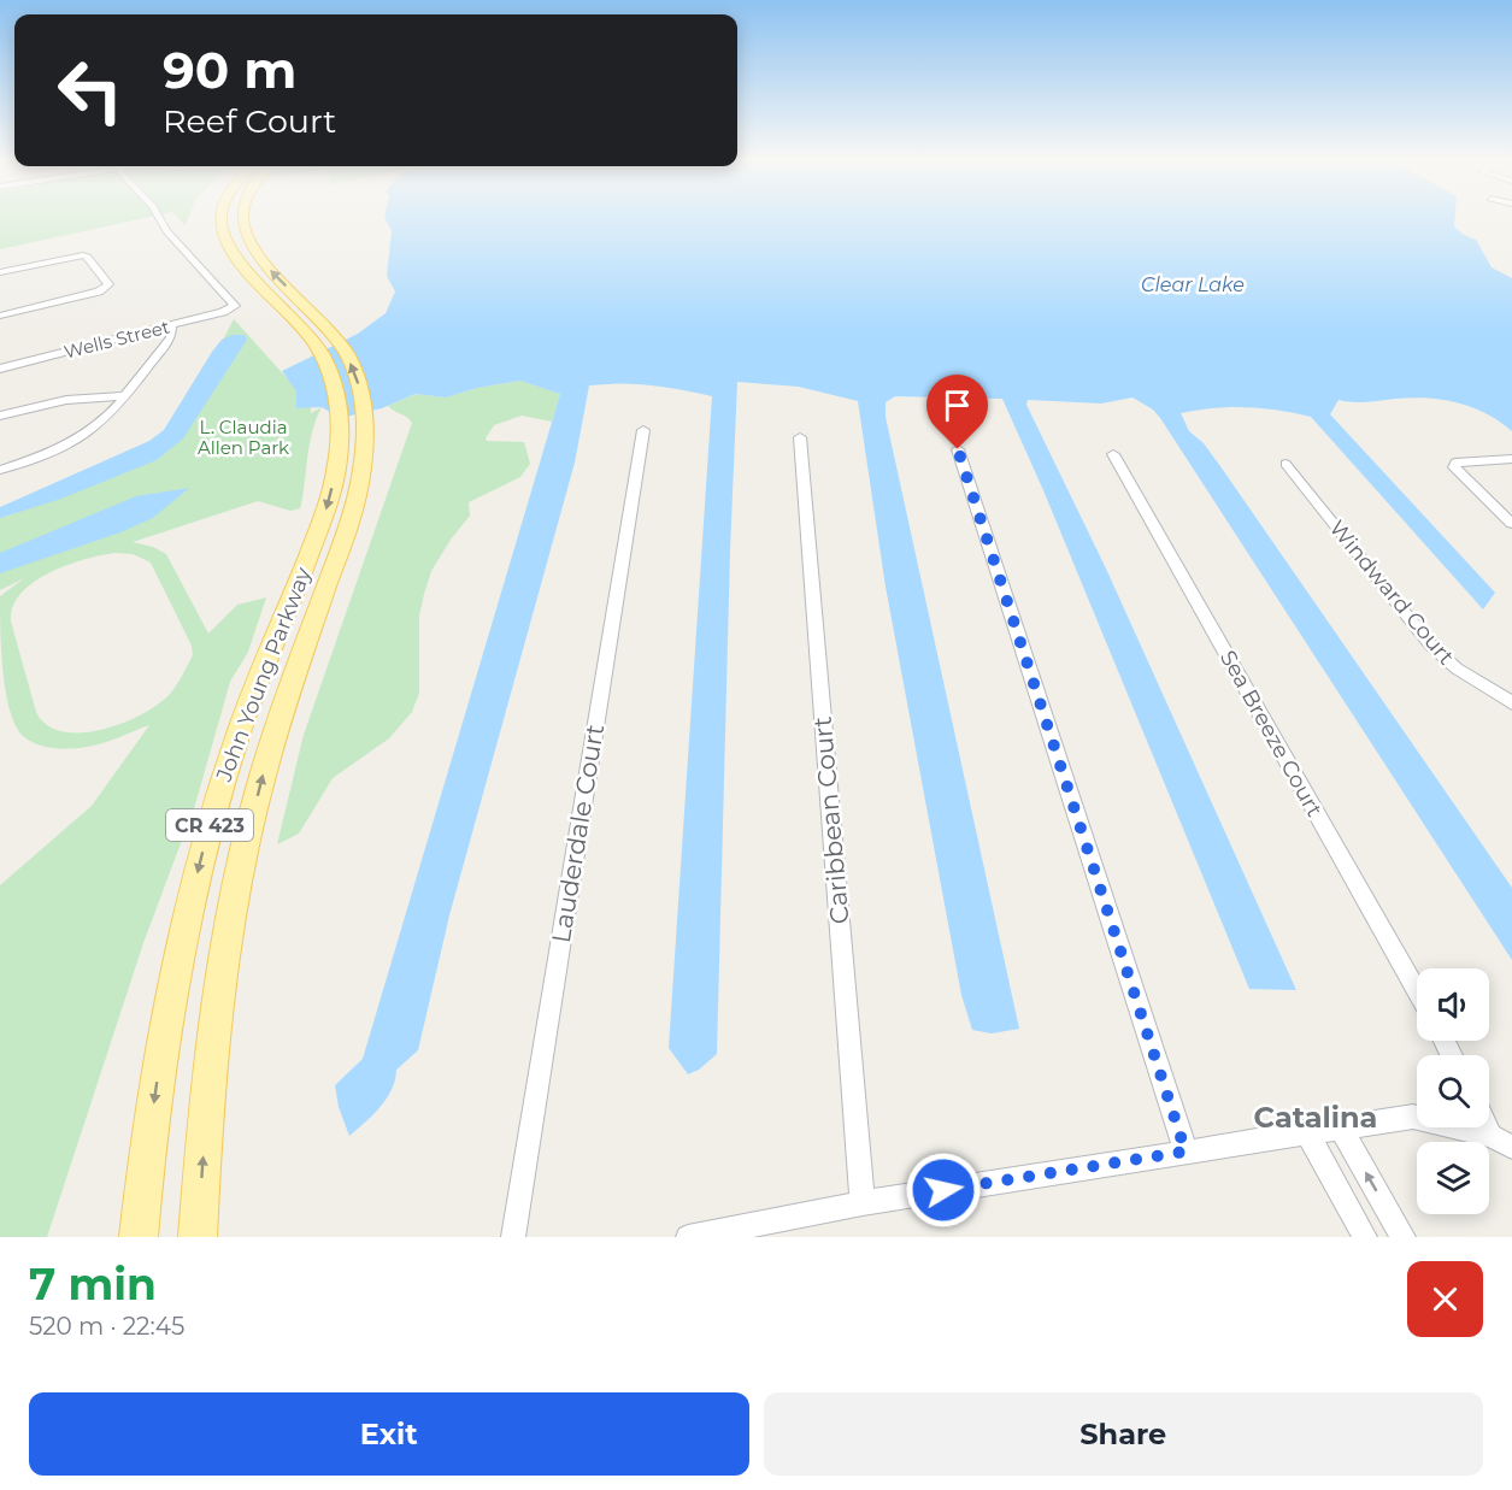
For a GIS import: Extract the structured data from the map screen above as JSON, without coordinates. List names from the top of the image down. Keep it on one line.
{"streets":{"main road":["John Young Parkway","CR 423"],"street":["Wells Street","Windward Court","Sea Breeze Court","Caribbean Court","Lauderdale Court"]},"districts":["Catalina"],"water":["Clear Lake"],"parks":["L. Claudia Allen Park"],"page":{"turn":["90 m","Reef Court"],"heading":["7 min","520 m · 22:45"],"buttons":["Exit","Share"]}}
